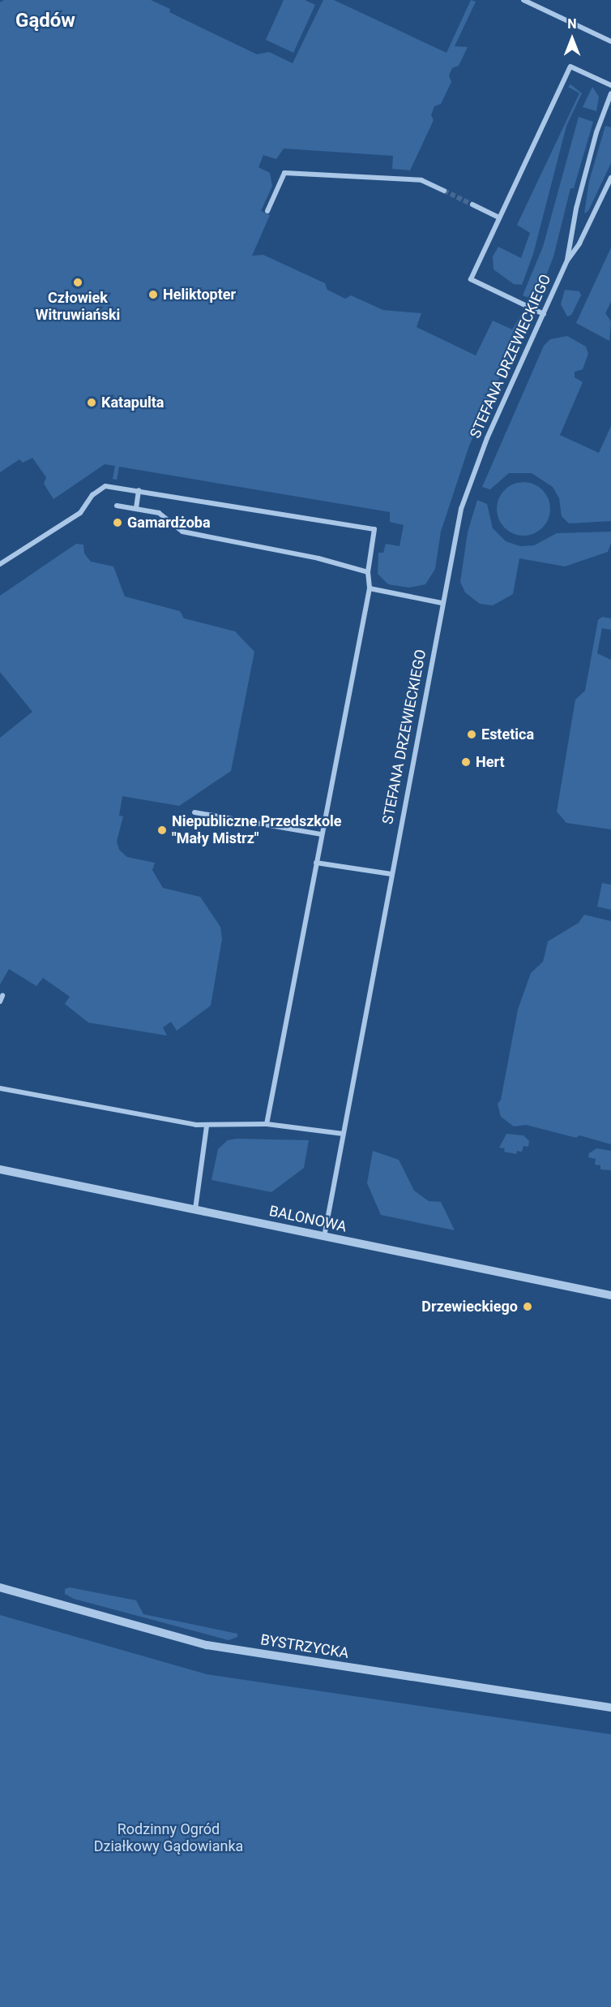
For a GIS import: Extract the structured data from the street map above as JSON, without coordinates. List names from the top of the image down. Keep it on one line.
{"streets":{"street":["STEFANA DRZEWIECKIEGO","BALONOWA","BYSTRZYCKA"]},"crossings":[["STEFANA DRZEWIECKIEGO","BALONOWA"]],"districts":["Gądów"],"parks":["Rodzinny Ogród Działkowy Gądowianka"],"places":["Człowiek Witruwiański","Heliktopter","Katapulta","Gamardżoba","Estetica","Hert","Niepubliczne Przedszkole \"Mały Mistrz\"","Drzewieckiego"],"north":"top"}
